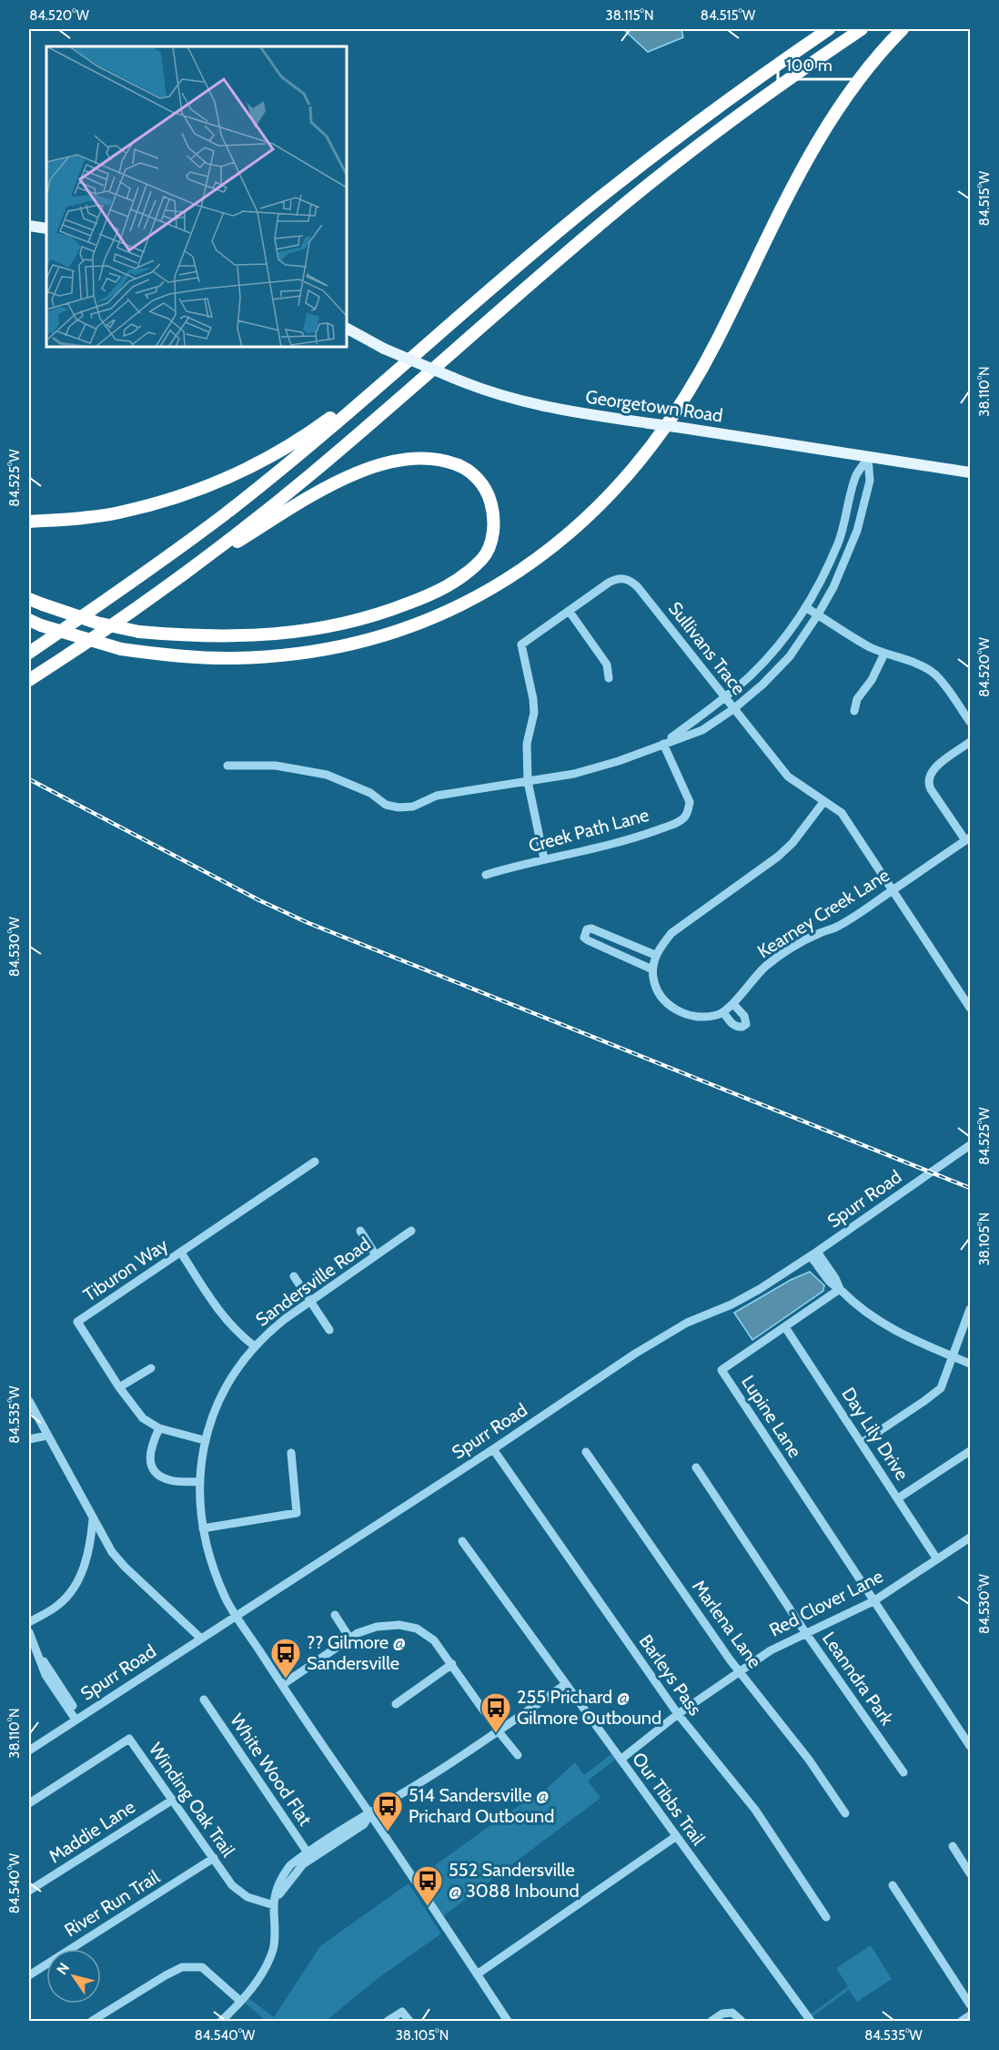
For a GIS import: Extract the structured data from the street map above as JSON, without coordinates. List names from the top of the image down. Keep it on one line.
{"streets":{"main road":["Georgetown Road"],"street":["Sullivans Trace","Creek Path Lane","Kearney Creek Lane","Spurr Road","Tiburon Way","Sandersville Road","Lupine Lane","Day Lily Drive","Red Clover Lane","Marlena Lane","Barleys Pass","Leanndra Park","White Wood Flat","Our Tibbs Trail","Winding Oak Trail","Maddie Lane","River Run Trail"]},"crossings":[["Sullivans Trace","Creek Path Lane"],["Sullivans Trace","Kearney Creek Lane"],["Spurr Road","Sandersville Road"],["Spurr Road","Barleys Pass"],["Tiburon Way","Sandersville Road"],["Lupine Lane","Day Lily Drive"],["Lupine Lane","Red Clover Lane"],["Day Lily Drive","Red Clover Lane"],["Red Clover Lane","Marlena Lane"],["Red Clover Lane","Barleys Pass"],["Red Clover Lane","Leanndra Park"],["Red Clover Lane","Our Tibbs Trail"],["Winding Oak Trail","Maddie Lane"],["Winding Oak Trail","River Run Trail"]],"places":{"bus stop":["?? Gilmore @ Sandersville","255 Prichard @ Gilmore Outbound","514 Sandersville @ Prichard Outbound","552 Sandersville @ 3088 Inbound"]},"scale_bar":"100 m","north":"top left","coordinates":["84.520°W","38.115°N","84.515°W","38.110°N","84.525°W","84.530°W","38.105°N","84.535°W","84.540°W"]}
